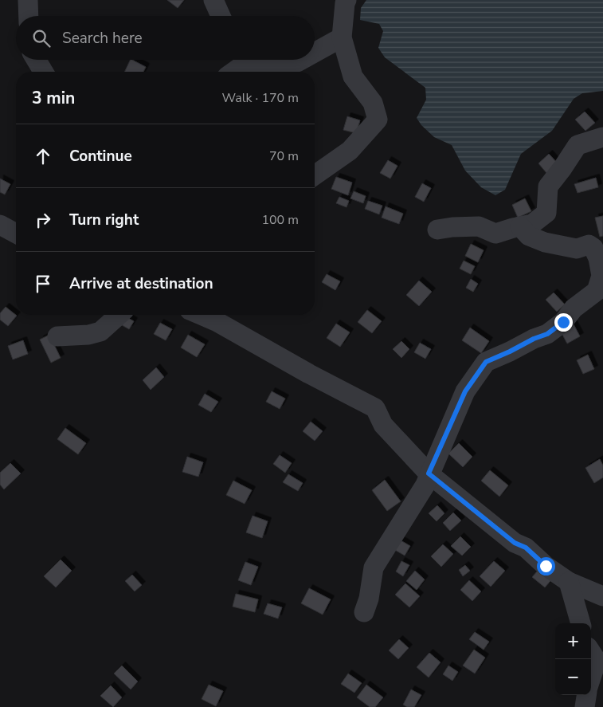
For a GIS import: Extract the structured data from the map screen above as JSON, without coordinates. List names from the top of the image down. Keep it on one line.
{"page":{"search":"Search here","heading":["3 min","Walk · 170 m"],"list":[["Continue","70 m"],["Turn right","100 m"],"Arrive at destination"],"map_buttons":["+","−"]}}
